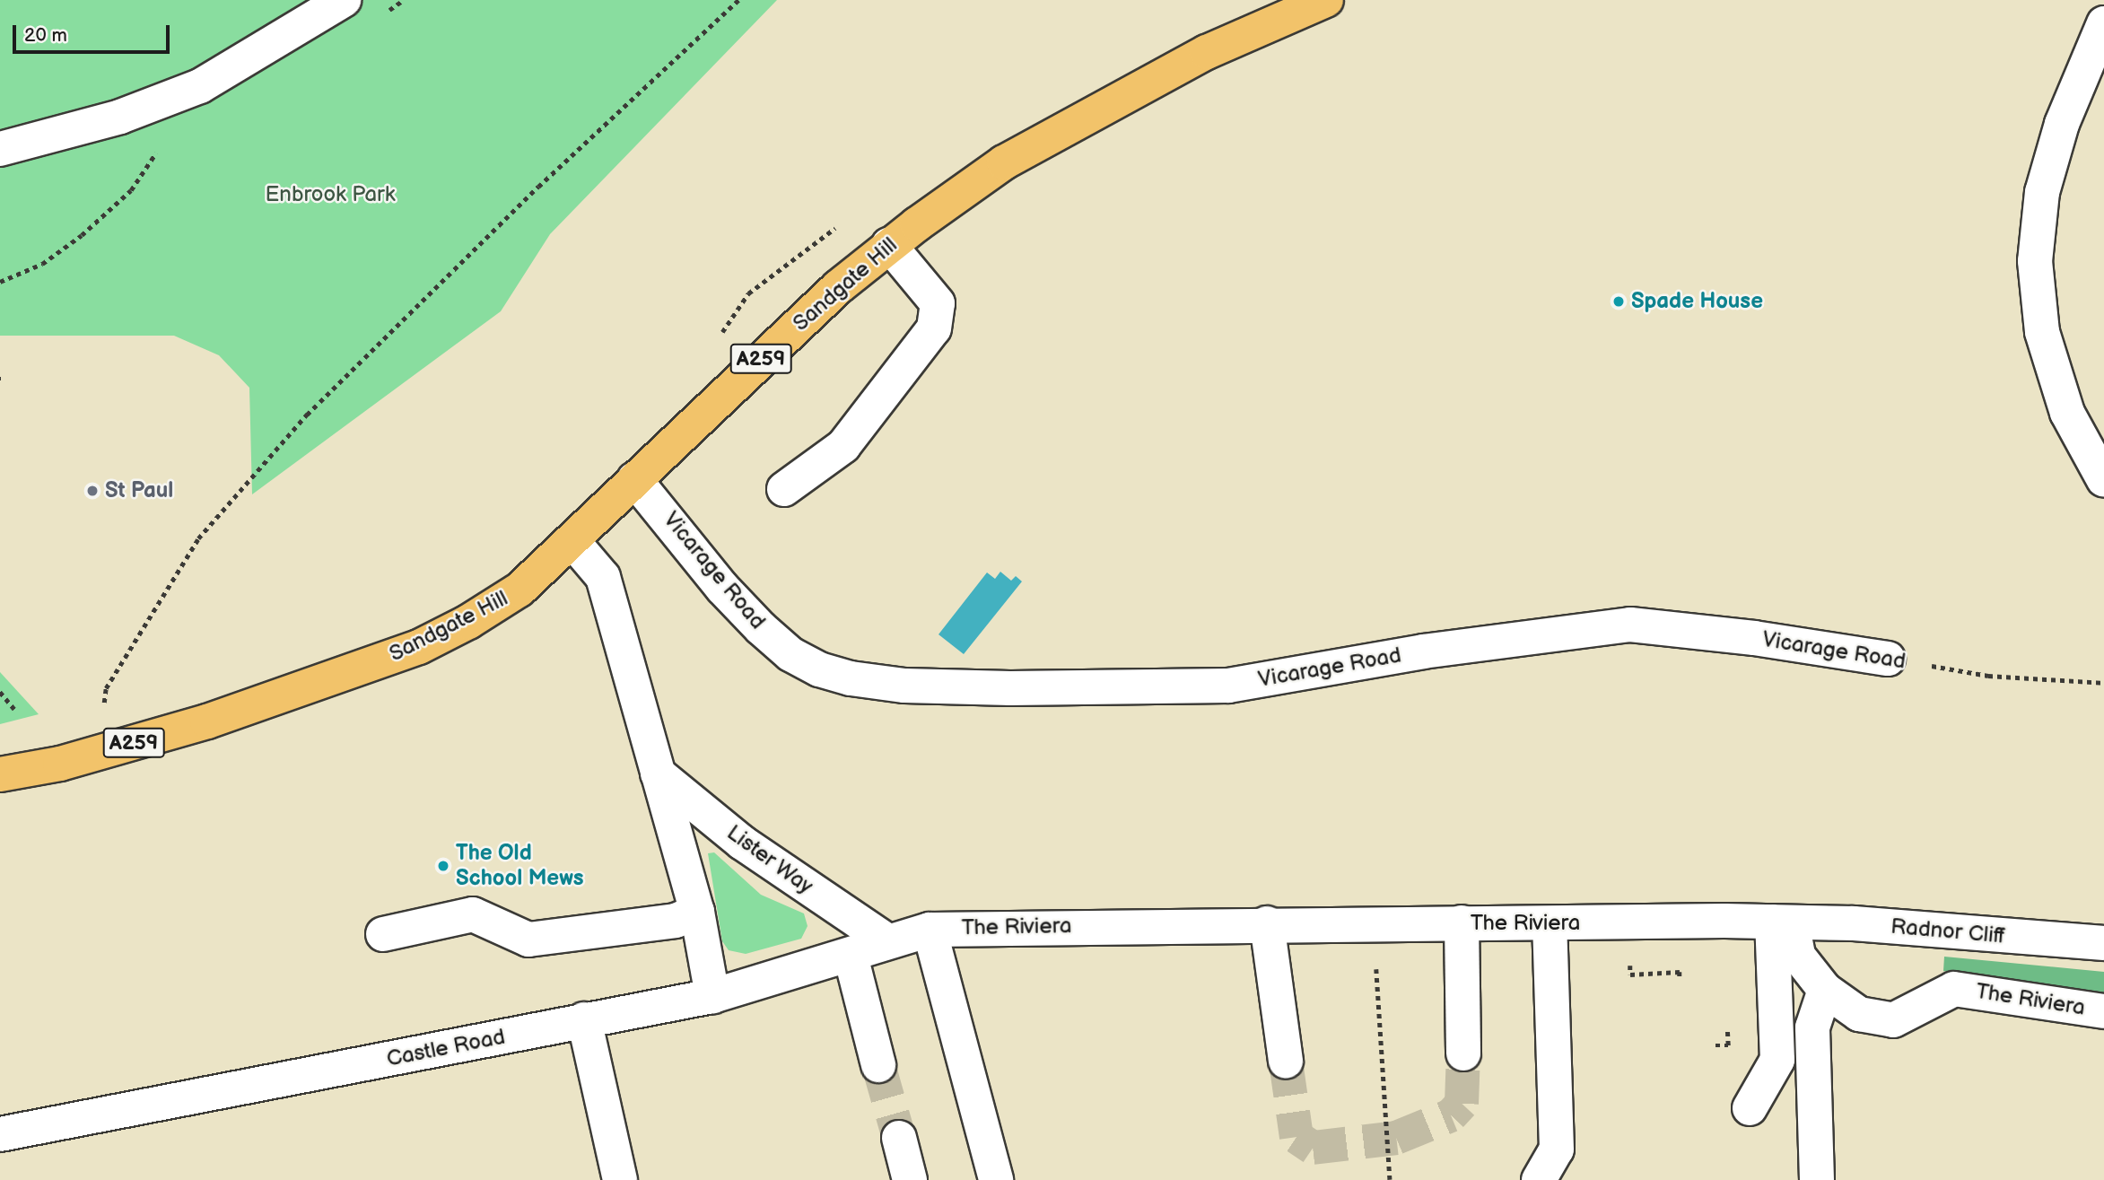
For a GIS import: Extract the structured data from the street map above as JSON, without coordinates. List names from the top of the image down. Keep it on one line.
{"streets":{"highway":["Sandgate Hill","A259"],"street":["Vicarage Road","Lister Way","The Riviera","Radnor Cliff","Castle Road"]},"crossings":[["Sandgate Hill","Vicarage Road"],["Lister Way","The Riviera"],["Lister Way","Castle Road"],["The Riviera","Radnor Cliff"],["The Riviera","Castle Road"]],"parks":["Enbrook Park"],"places":["Spade House","St Paul","The Old School Mews"],"scale_bar":"20 m"}
